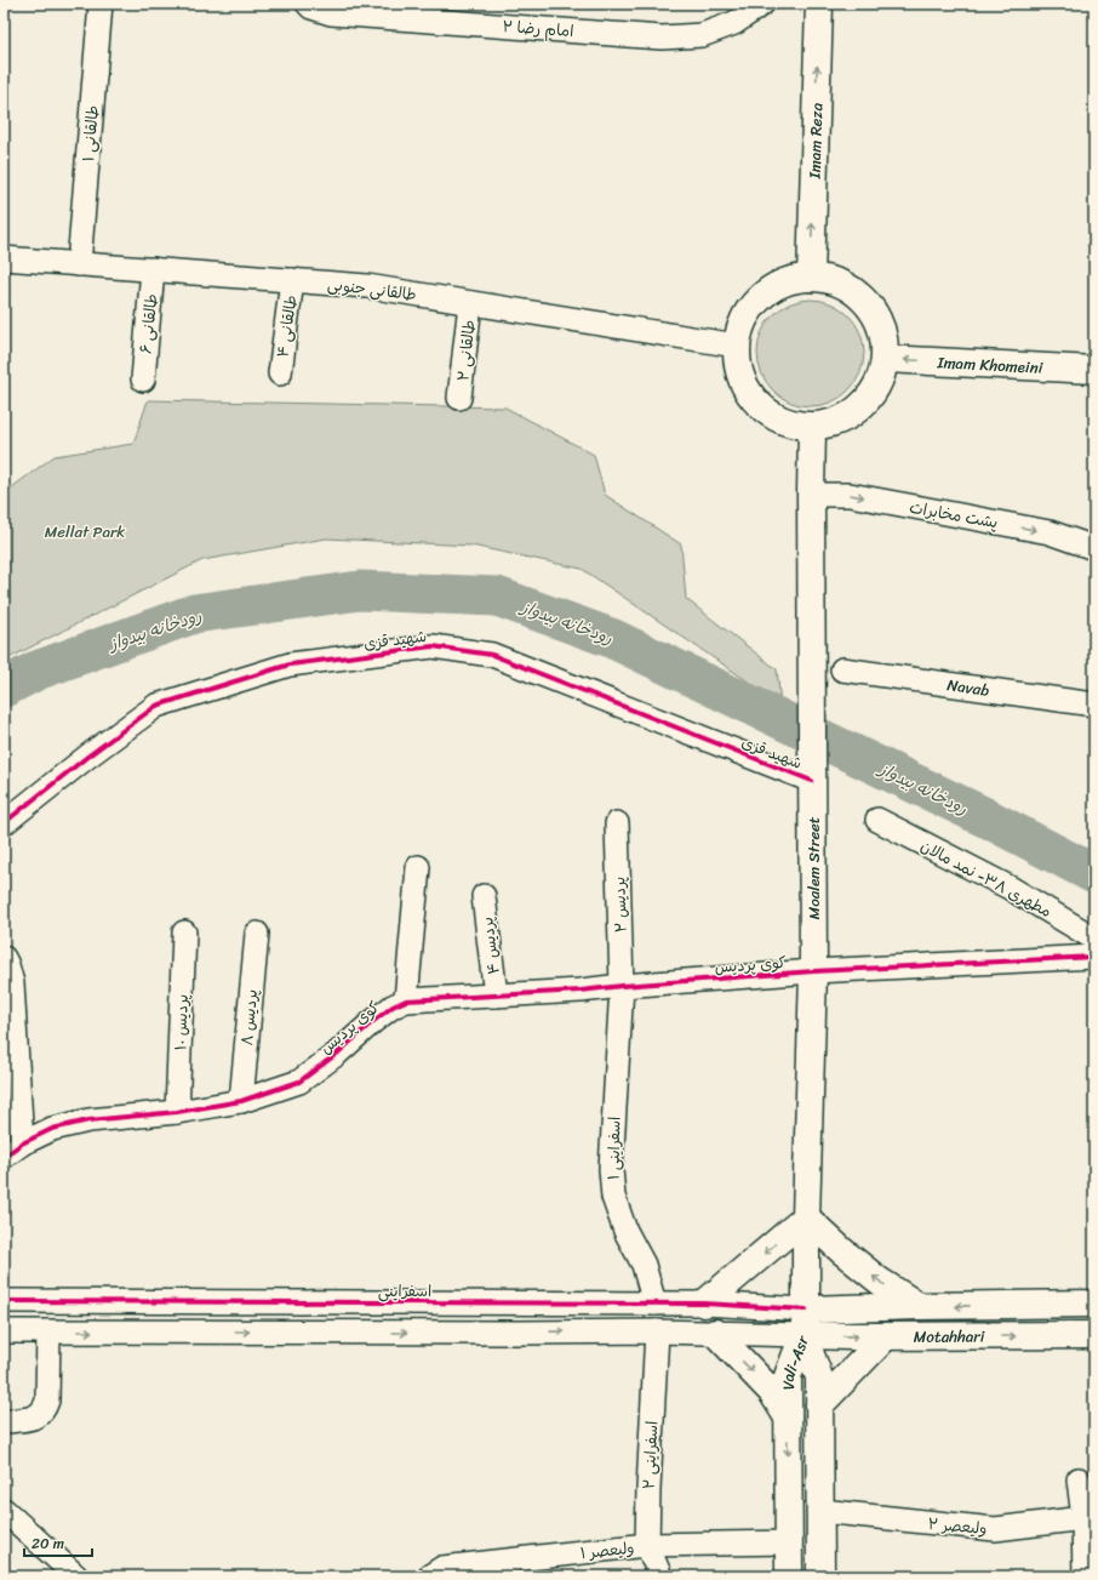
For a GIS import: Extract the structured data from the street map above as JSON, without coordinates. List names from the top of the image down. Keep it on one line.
{"streets":{"main road":["Imam Reza","Imam Khomeini","Moalem Street","Motahhari","Vali-Asr"],"street":["امام رضا ۲","طالقانی ۱","طالقانی جنوبی","طالقانی ۶","طالقانی ۴","طالقانی ۲","پشت مخابرات","شهید قزی","Navab","مطهری ۳۸- نمد مالان","پردیس ۲","پردیس ۴","کوی پردیس","پردیس ۸","پردیس ۱۰","اسفراینی ۱","اسفراینی","اسفراینی ۲","ولیعصر ۲","ولیعصر ۱"]},"crossings":[["طالقانی ۱","طالقانی جنوبی"],["Imam Reza","طالقانی جنوبی"],["Imam Reza","Imam Khomeini"],["Imam Reza","Moalem Street"],["طالقانی جنوبی","طالقانی ۶"],["طالقانی جنوبی","طالقانی ۴"],["طالقانی جنوبی","طالقانی ۲"],["طالقانی جنوبی","Imam Khomeini"],["طالقانی جنوبی","Moalem Street"],["Imam Khomeini","Moalem Street"],["پشت مخابرات","Moalem Street"],["شهید قزی","Moalem Street"],["Moalem Street","کوی پردیس"],["Moalem Street","اسفراینی"],["Moalem Street","Motahhari"],["Moalem Street","Vali-Asr"],["پردیس ۲","کوی پردیس"],["پردیس ۲","اسفراینی ۱"],["پردیس ۴","کوی پردیس"],["کوی پردیس","پردیس ۸"],["کوی پردیس","پردیس ۱۰"],["کوی پردیس","اسفراینی ۱"],["اسفراینی ۱","اسفراینی"],["اسفراینی","Motahhari"],["Motahhari","Vali-Asr"],["Vali-Asr","ولیعصر ۲"],["Vali-Asr","ولیعصر ۱"],["اسفراینی ۲","ولیعصر ۱"]],"one_way":["Imam Reza","Imam Khomeini","پشت مخابرات"],"water":["رودخانه بیدواز"],"parks":["Mellat Park"],"scale_bar":"20 m"}
